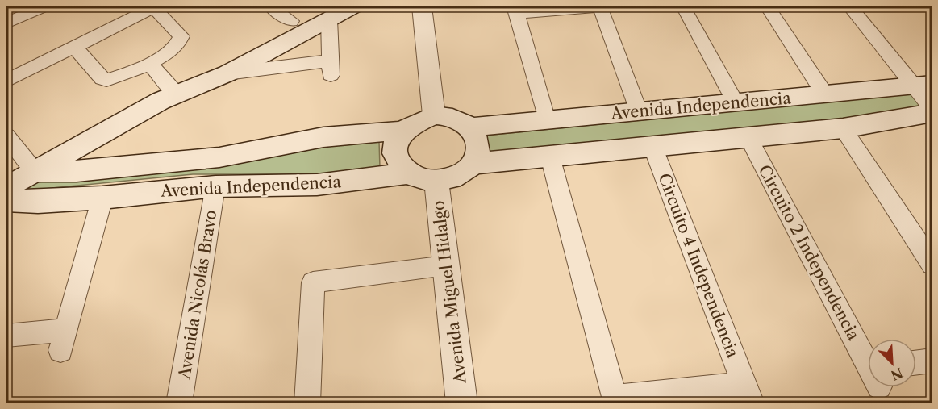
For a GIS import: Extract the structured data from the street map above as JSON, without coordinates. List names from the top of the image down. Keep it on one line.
{"streets":{"main road":["Avenida Independencia"],"street":["Circuito 2 Independencia","Circuito 4 Independencia","Avenida Miguel Hidalgo","Avenida Nicolás Bravo"]},"crossings":[["Avenida Independencia","Avenida Miguel Hidalgo"],["Avenida Independencia","Avenida Nicolás Bravo"]],"north":"bottom right"}
